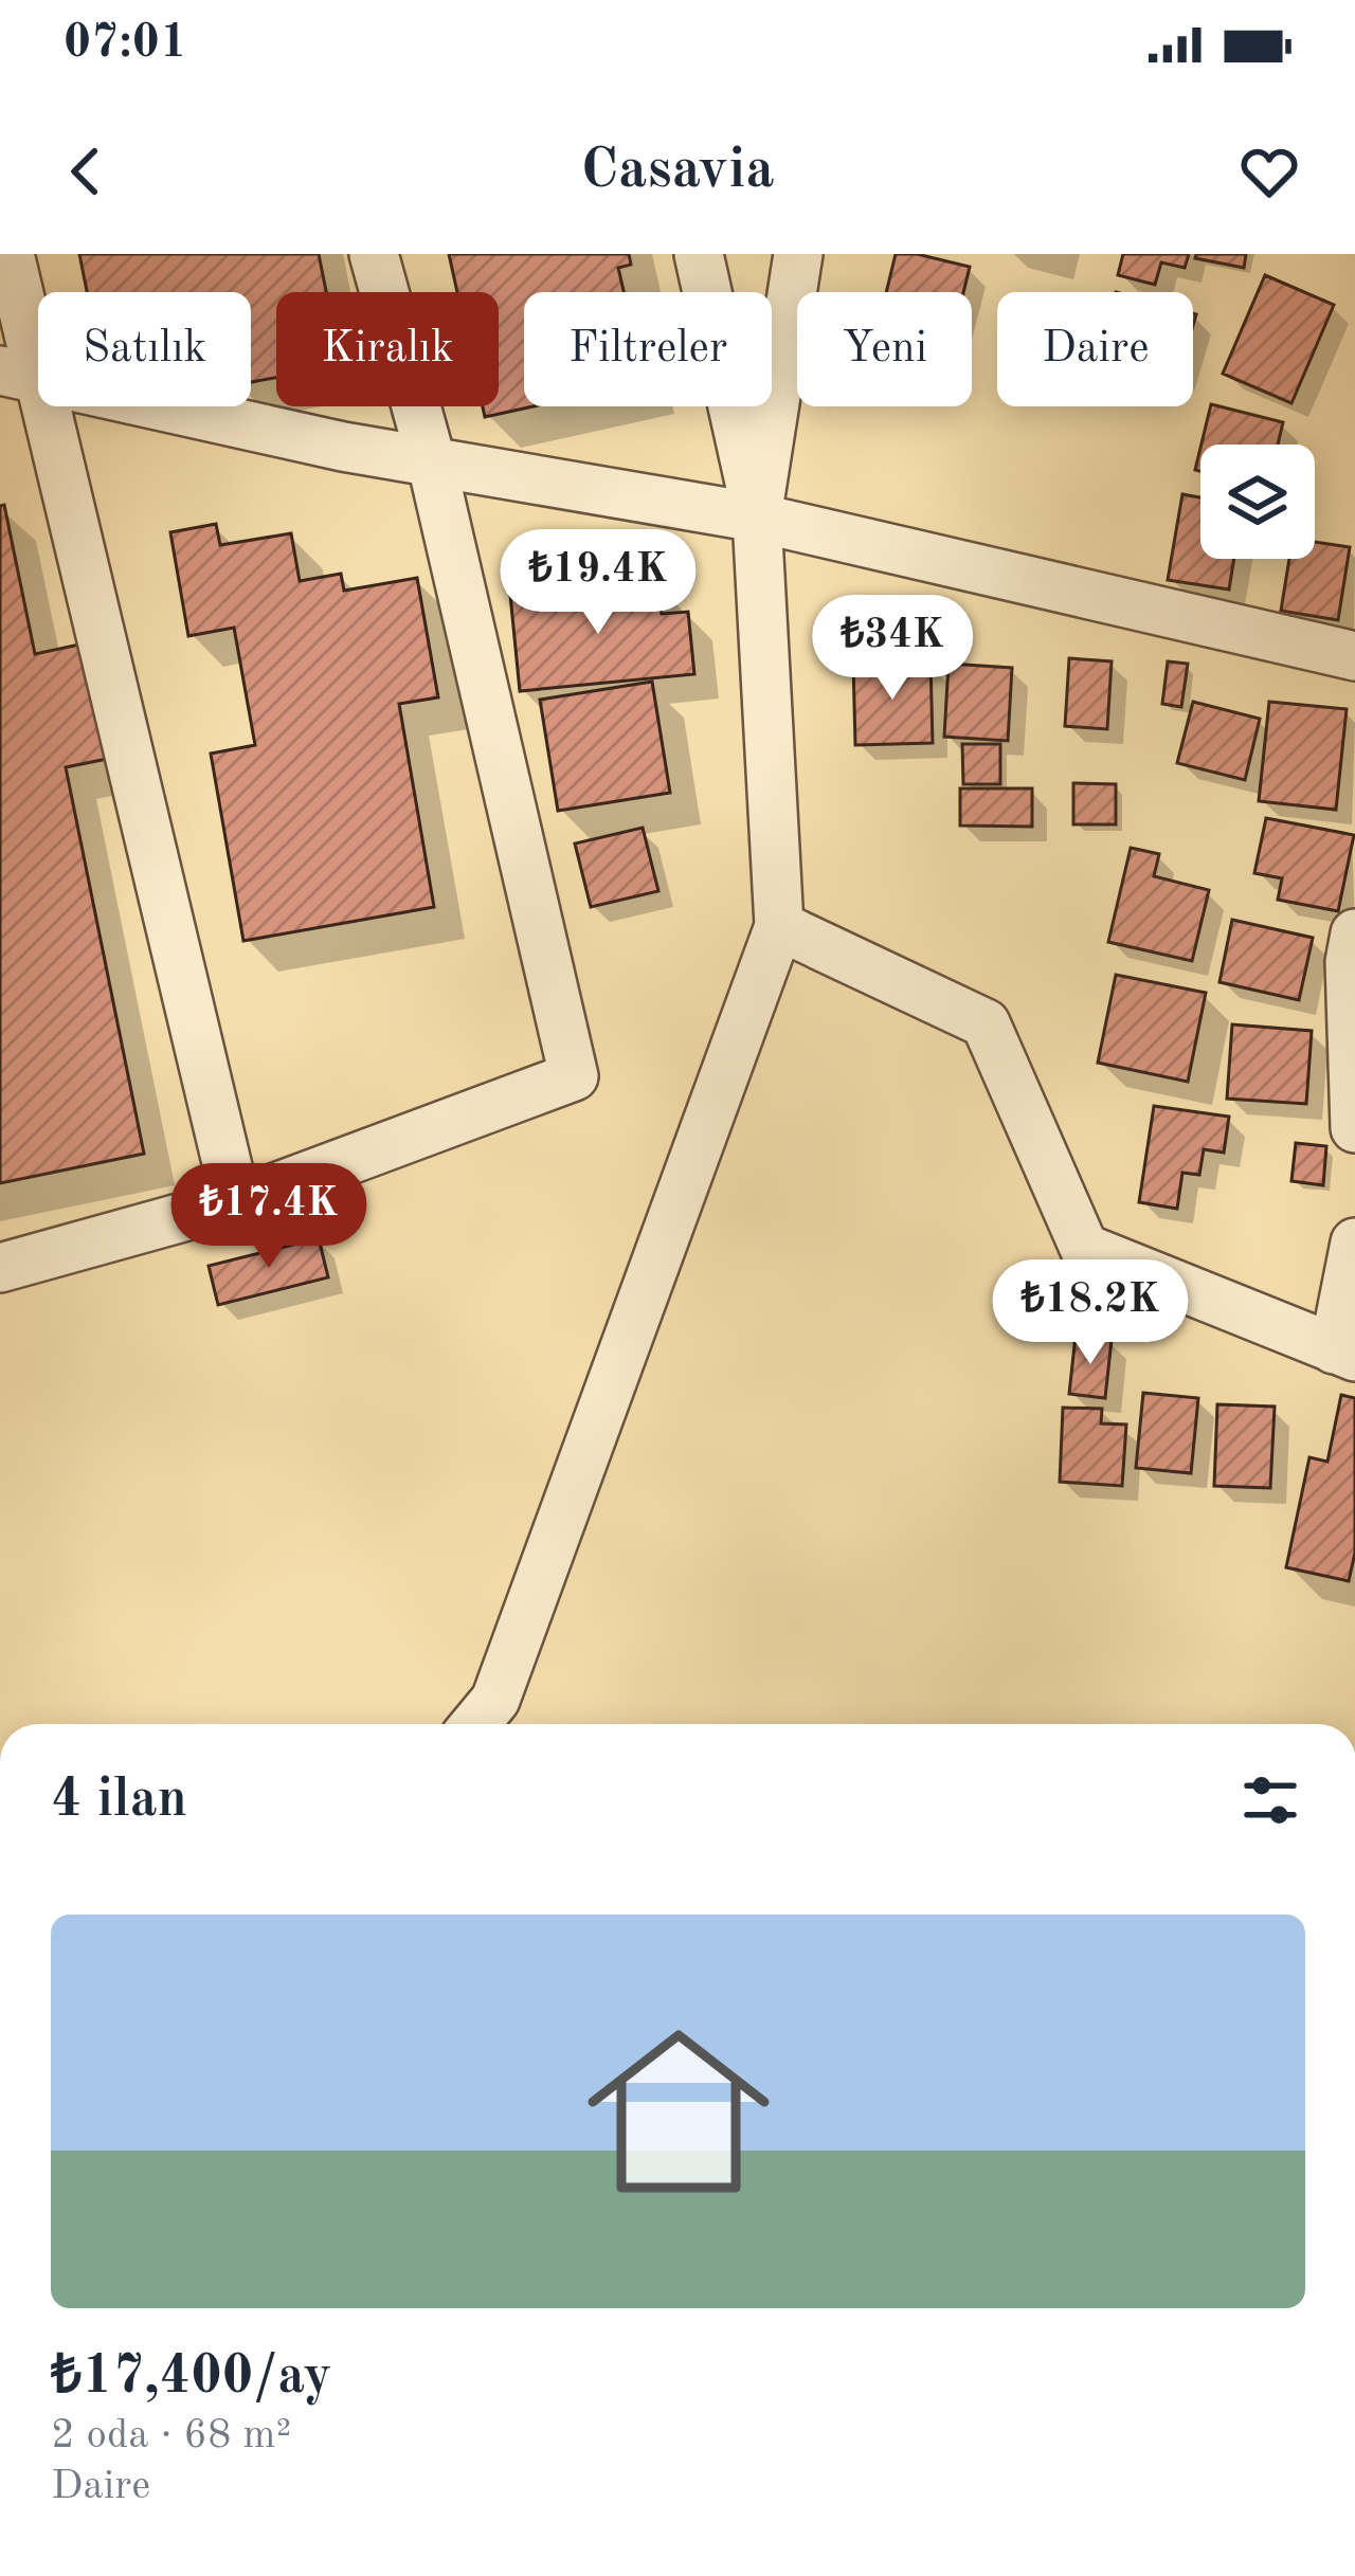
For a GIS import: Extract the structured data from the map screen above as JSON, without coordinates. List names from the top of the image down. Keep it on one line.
{"page":{"status":"07:01","header":"Casavia","chip":["Satılık","Kiralık","Filtreler","Yeni","Daire"],"price":["₺19.4K","₺34K","₺17.4K","₺18.2K"],"heading":"4 ilan","list":[{"name":"₺17,400/ay","note":"2 oda · 68 m² · Daire"}]}}
